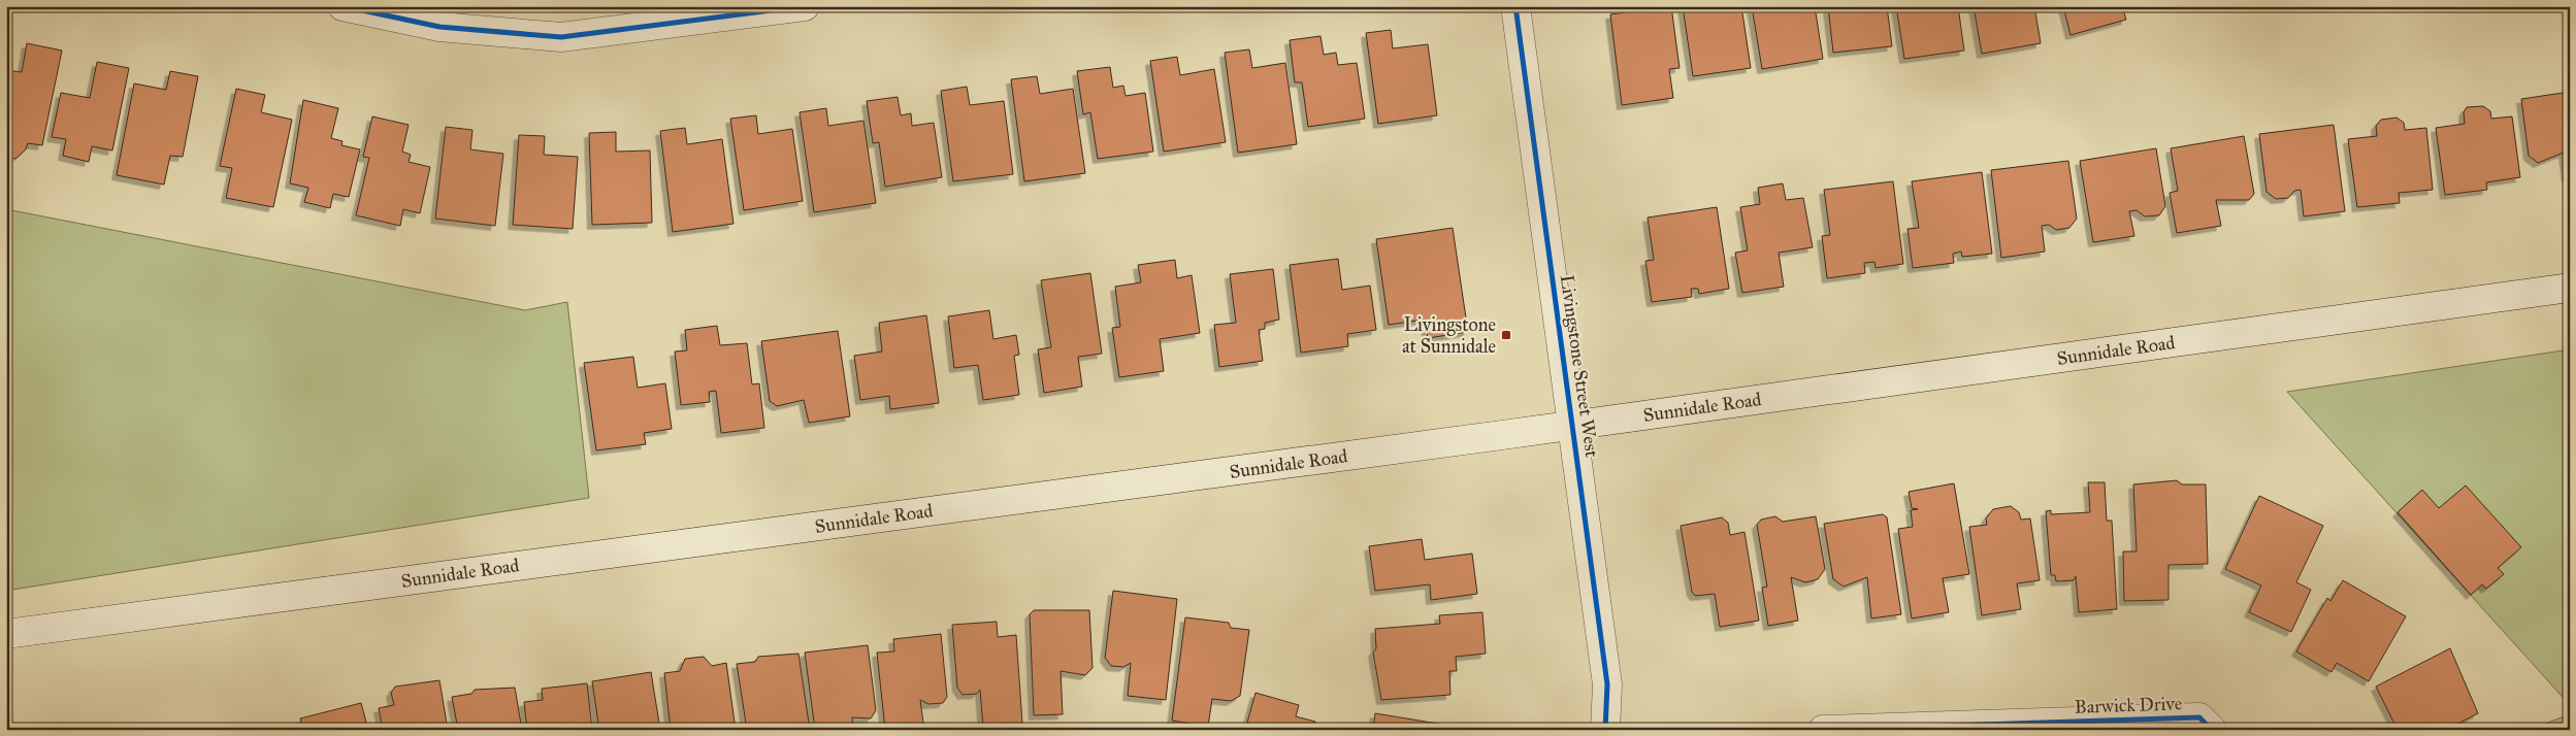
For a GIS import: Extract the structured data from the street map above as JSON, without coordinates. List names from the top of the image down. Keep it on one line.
{"streets":{"main road":["Sunnidale Road","Livingstone Street West","Barwick Drive"]},"crossings":[["Sunnidale Road","Livingstone Street West"]],"places":{"transit":["Livingstone at Sunnidale"]}}
